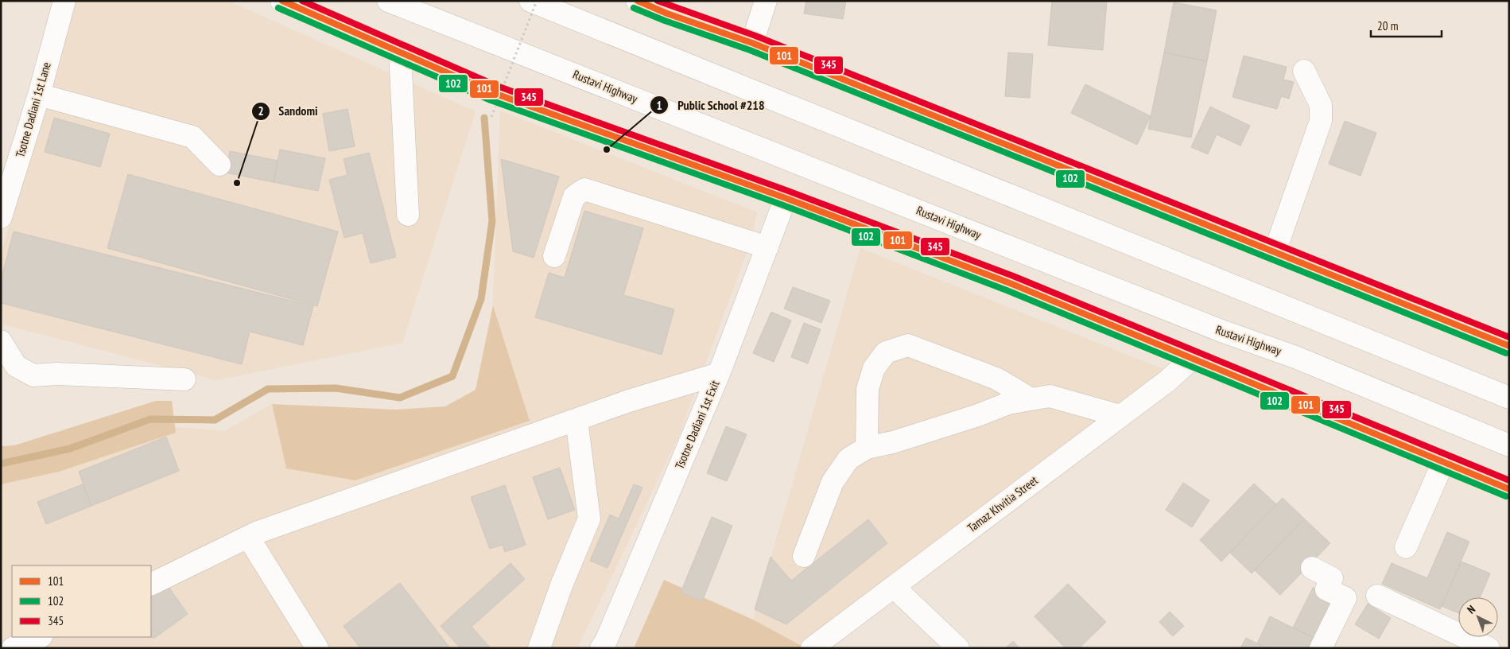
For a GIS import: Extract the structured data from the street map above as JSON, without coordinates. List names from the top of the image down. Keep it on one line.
{"streets":{"main road":["Rustavi Highway","Tsotne Dadiani 1st Lane","Tsotne Dadiani 1st Exit","Tamaz Khvitia Street"]},"places":["Public School #218","Sandomi"],"lines":["transit line 101","transit line 345","transit line 102"],"legend":["101","102","345"],"scale_bar":"20 m","north":"top left"}
